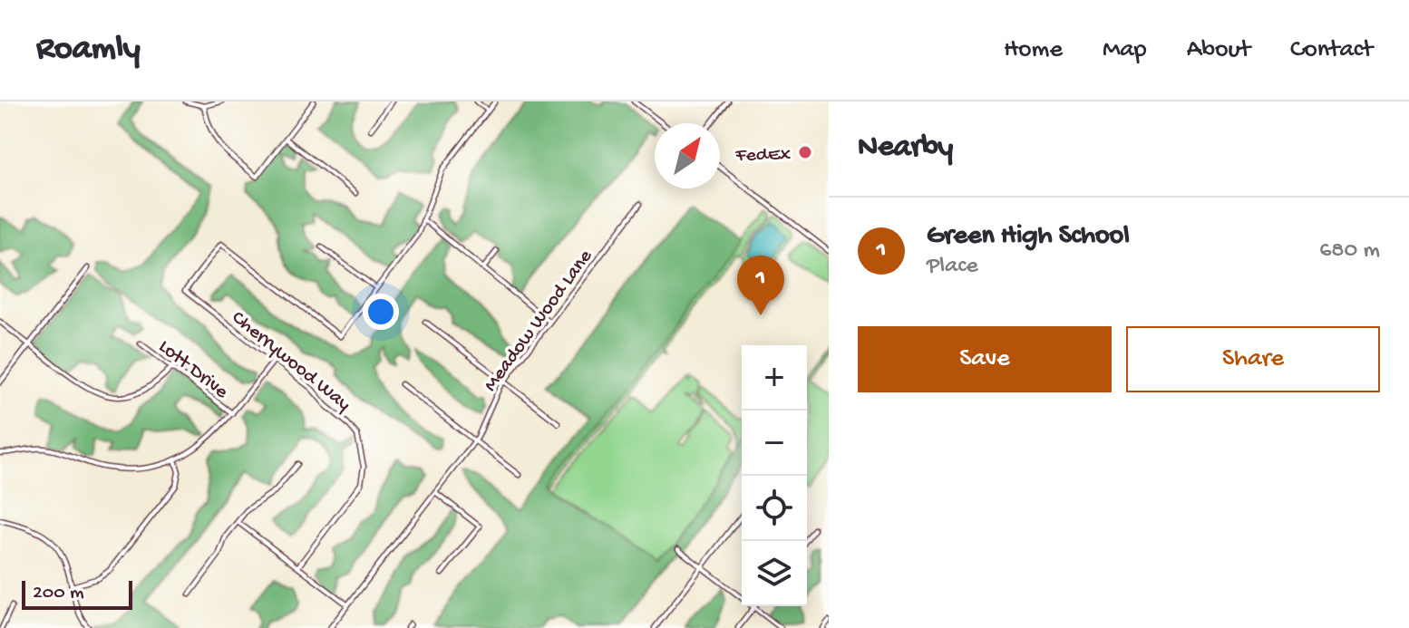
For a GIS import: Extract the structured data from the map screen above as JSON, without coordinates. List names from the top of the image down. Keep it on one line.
{"streets":{"street":["Meadow Wood Lane","Cherrywood Way","Lott Drive"]},"places":["FedEx"],"scale_bar":"200 m","north":"top right","page":{"header":"Roamly","nav":["Home","Map","About","Contact"],"heading":"Nearby","list":[{"mark":"1","name":"Green High School","note":"Place","value":"680 m"}],"pins":"1","buttons":["Save","Share"],"map_buttons":["+","−"],"scale":"200 m"}}
